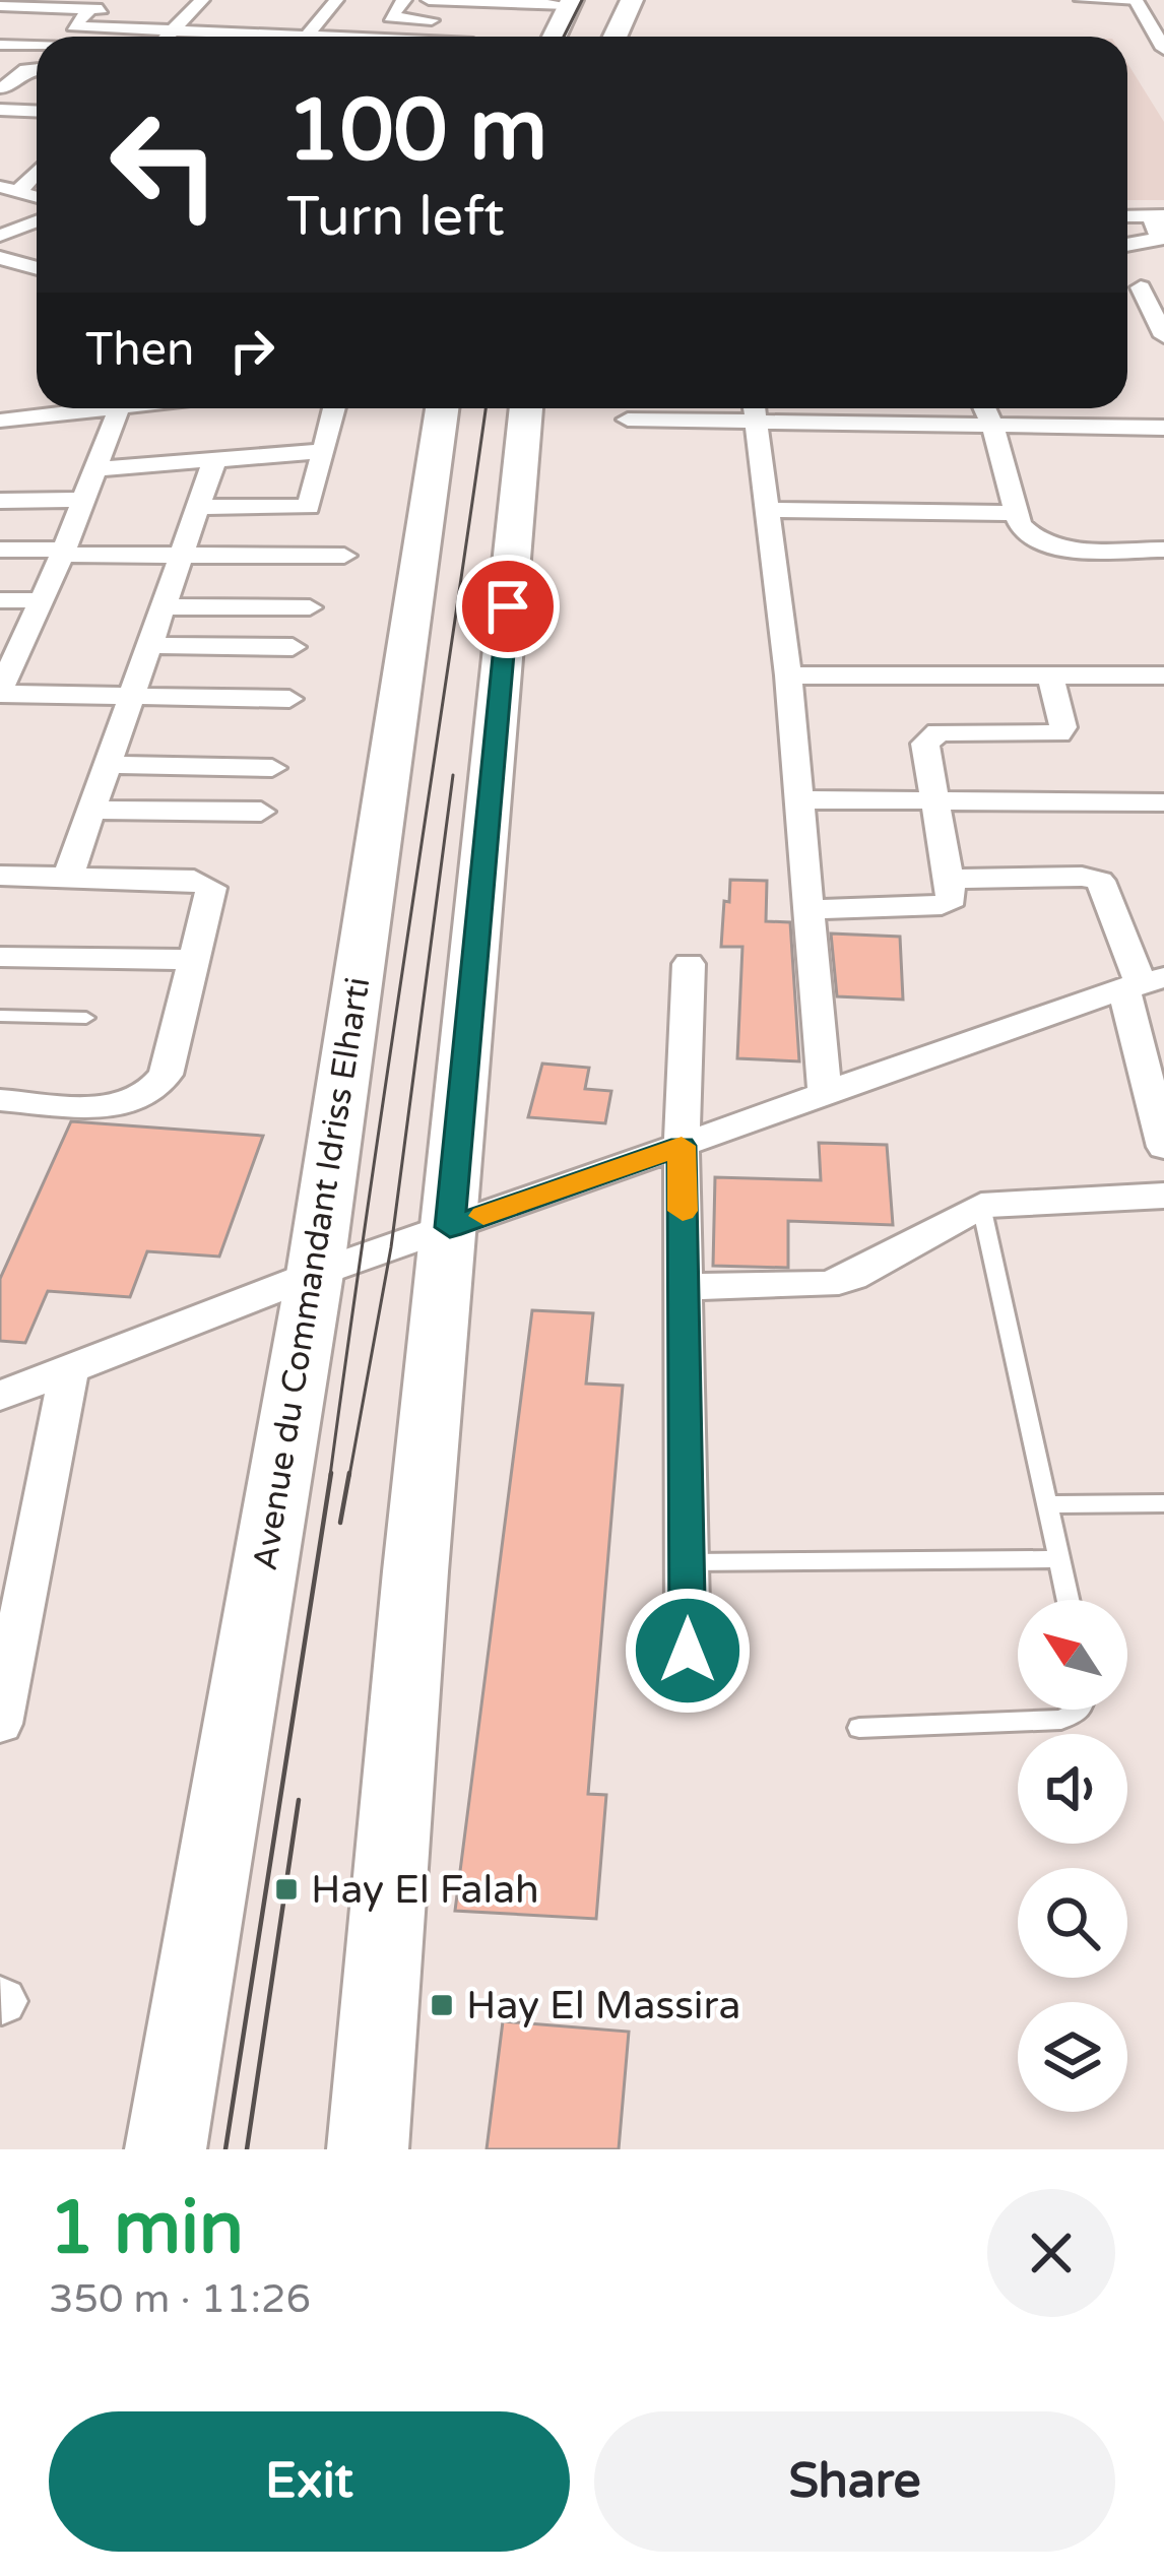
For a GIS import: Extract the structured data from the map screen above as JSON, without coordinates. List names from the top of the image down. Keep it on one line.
{"streets":{"main road":["Avenue du Commandant Idriss Elharti"]},"places":{"transit":["Hay El Falah","Hay El Massira"]},"north":"top left","page":{"turn":["100 m","Turn left"],"then":"Then","heading":["1 min","350 m · 11:26"],"buttons":["Exit","Share"]}}
